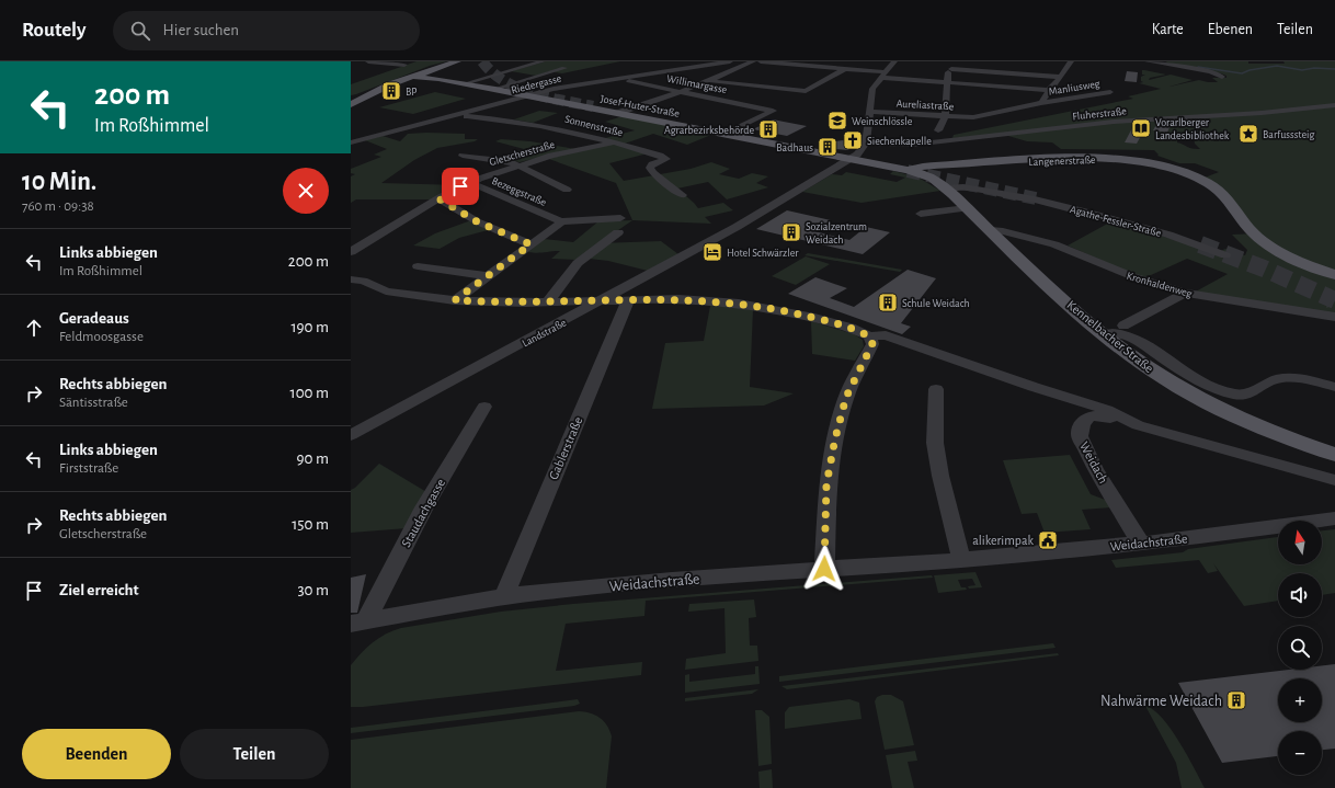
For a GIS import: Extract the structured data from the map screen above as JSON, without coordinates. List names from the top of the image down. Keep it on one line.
{"streets":{"main road":["Josef-Huter-Straße","Langenerstraße","Kennelbacher Straße"],"street":["Riedergasse","Willimargasse","Manliusweg","Aureliastraße","Fluherstraße","Sonnenstraße","Gletscherstraße","Bezeggstraße","Agathe-Fessler-Straße","Kronhaldenweg","Landstraße","Gablerstraße","Weidach","Staudachgasse","Weidachstraße"]},"crossings":[["Riedergasse","Willimargasse"],["Riedergasse","Josef-Huter-Straße"],["Riedergasse","Sonnenstraße"],["Willimargasse","Josef-Huter-Straße"],["Manliusweg","Aureliastraße"],["Josef-Huter-Straße","Langenerstraße"],["Josef-Huter-Straße","Landstraße"],["Josef-Huter-Straße","Kennelbacher Straße"],["Fluherstraße","Landstraße"],["Sonnenstraße","Gletscherstraße"],["Gletscherstraße","Bezeggstraße"],["Langenerstraße","Kennelbacher Straße"],["Agathe-Fessler-Straße","Kennelbacher Straße"],["Kronhaldenweg","Kennelbacher Straße"],["Gablerstraße","Weidachstraße"],["Weidach","Weidachstraße"],["Staudachgasse","Weidachstraße"]],"places":{"building":["BP","Agrarbezirksbehörde","Badhaus","Sozialzentrum Weidach","Schule Weidach","Nahwärme Weidach"],"school or university":["Weinschlössle"],"library":["Vorarlberger Landesbibliothek"],"place":["Barfusssteig"],"church":["Siechenkapelle"],"hotel":["Hotel Schwärzler"],"public building":["alikerimpak"]},"north":"top","page":{"header":"Routely","search":"Hier suchen","nav":["Karte","Ebenen","Teilen"],"turn":["200 m","Im Roßhimmel"],"heading":["10 Min.","760 m · 09:38"],"list":[{"name":"Links abbiegen","note":"Im Roßhimmel","value":"200 m"},{"name":"Geradeaus","note":"Feldmoosgasse","value":"190 m"},{"name":"Rechts abbiegen","note":"Säntisstraße","value":"100 m"},{"name":"Links abbiegen","note":"Firststraße","value":"90 m"},{"name":"Rechts abbiegen","note":"Gletscherstraße","value":"150 m"},{"name":"Ziel erreicht","value":"30 m"}],"map_buttons":["+","−"],"buttons":["Beenden","Teilen"]}}
